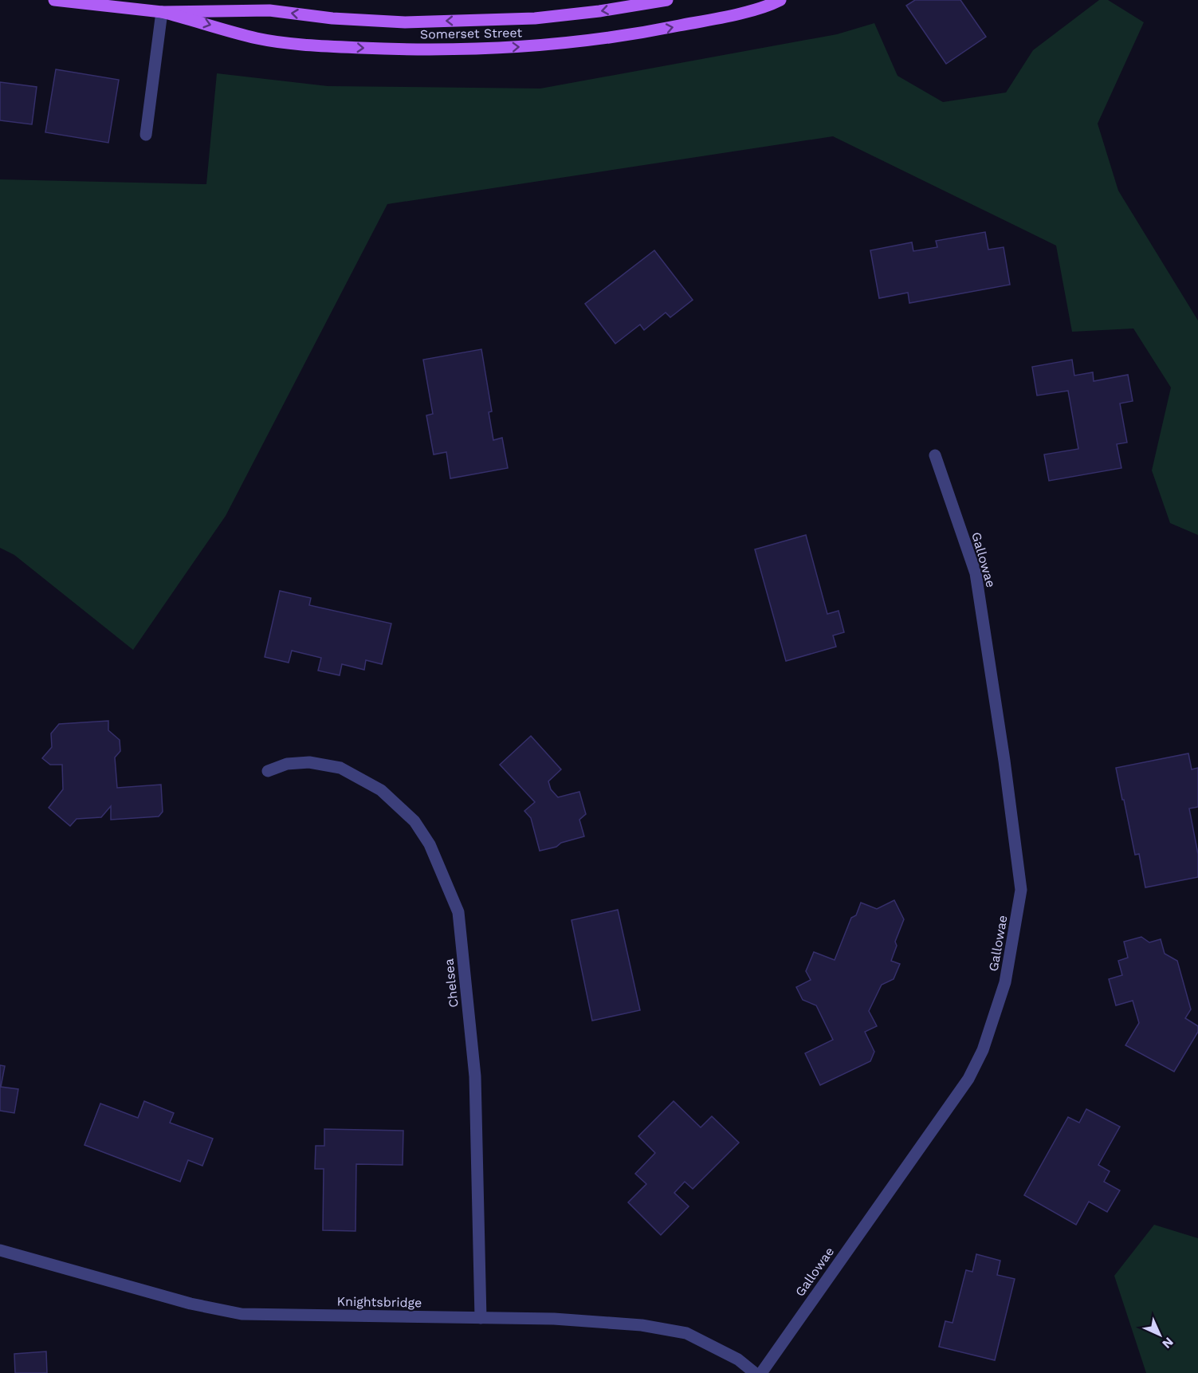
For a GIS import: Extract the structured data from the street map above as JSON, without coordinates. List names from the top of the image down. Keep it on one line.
{"streets":{"main road":["Somerset Street"],"street":["Gallowae","Chelsea","Knightsbridge"]},"crossings":[["Chelsea","Knightsbridge"]],"north":"bottom right"}
